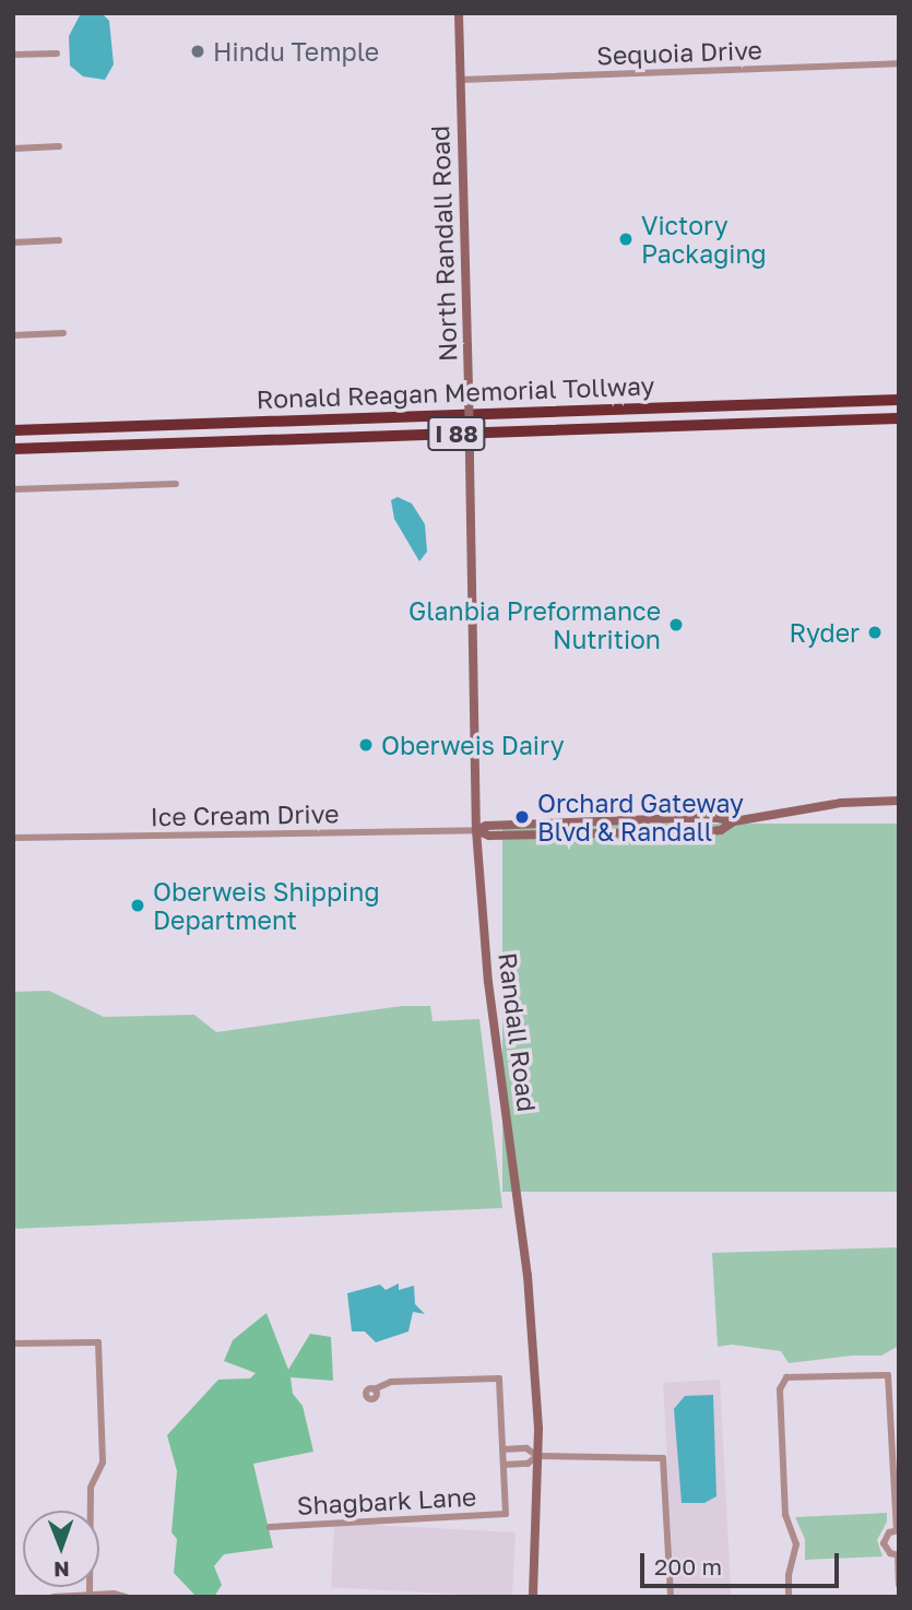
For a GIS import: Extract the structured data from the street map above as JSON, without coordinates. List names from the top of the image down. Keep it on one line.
{"streets":{"highway":["Ronald Reagan Memorial Tollway","I 88"],"main road":["North Randall Road","Randall Road"],"street":["Sequoia Drive","Ice Cream Drive","Shagbark Lane"]},"crossings":[["Sequoia Drive","North Randall Road"],["North Randall Road","Randall Road"],["Ice Cream Drive","Randall Road"]],"places":["Hindu Temple","Victory Packaging","Glanbia Preformance Nutrition","Ryder","Oberweis Dairy","Orchard Gateway Blvd & Randall","Oberweis Shipping Department"],"scale_bar":"200 m","north":"bottom"}
